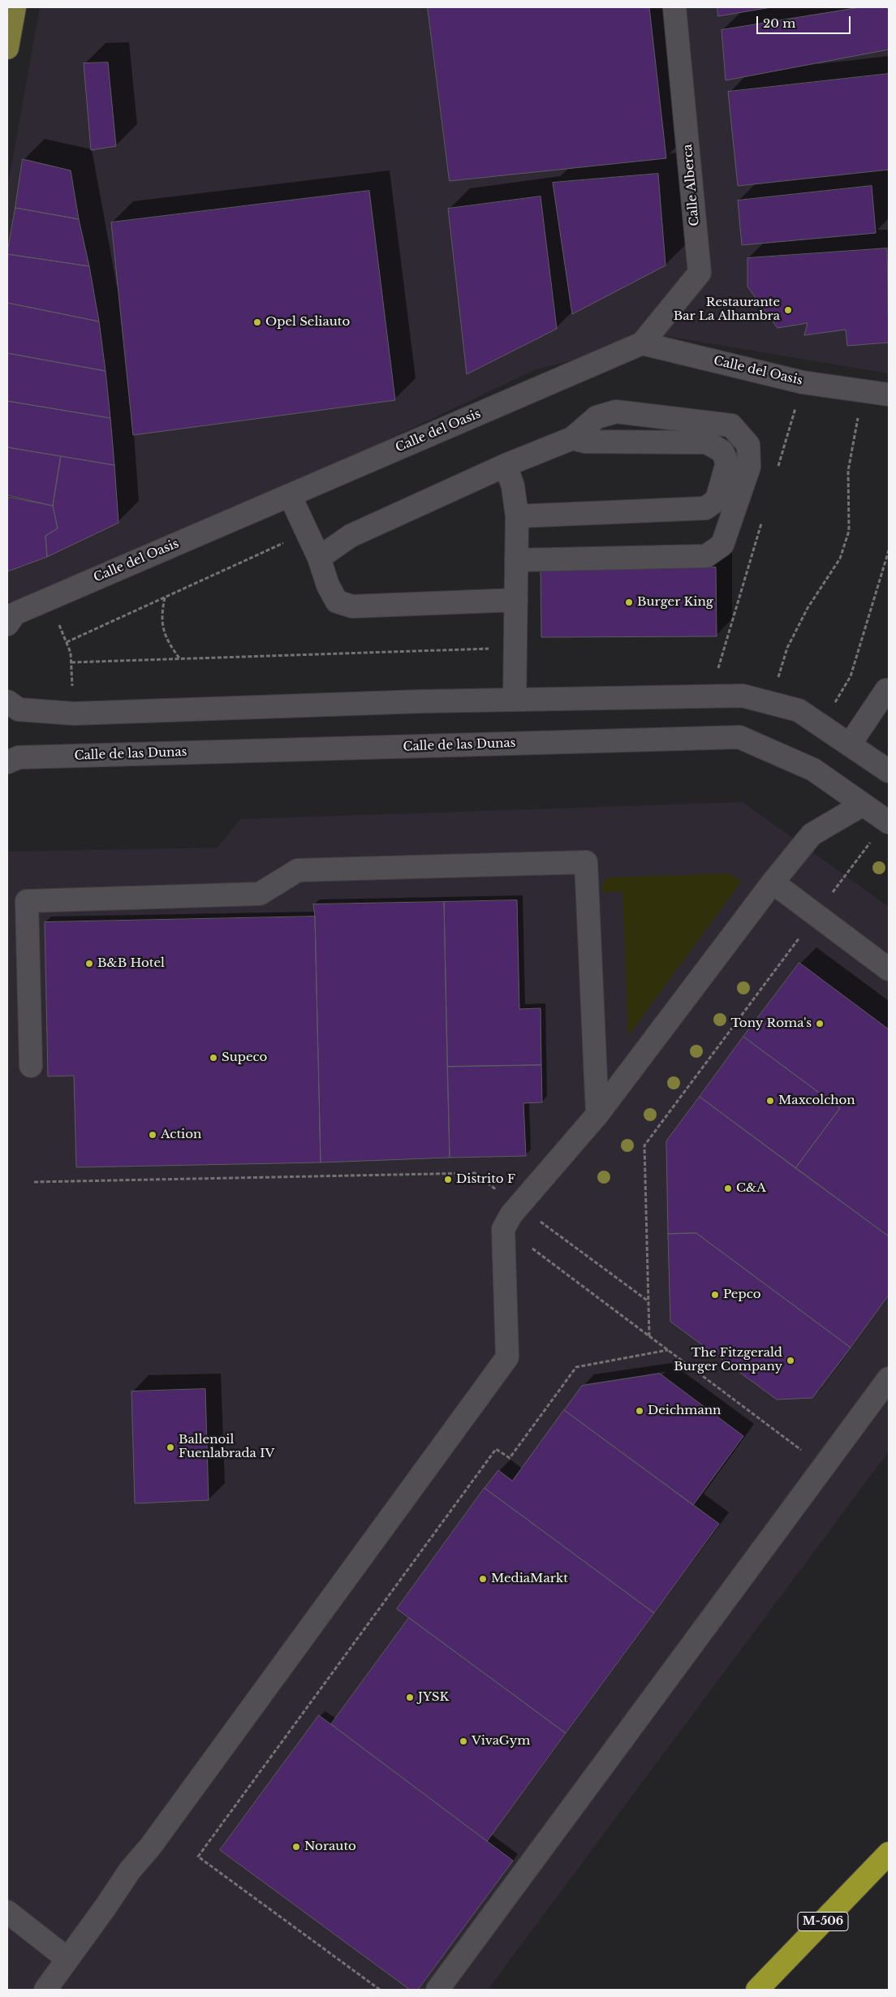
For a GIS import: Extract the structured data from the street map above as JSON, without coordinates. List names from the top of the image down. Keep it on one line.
{"streets":{"highway":["M-506"],"street":["Calle Alberca","Calle del Oasis","Calle de las Dunas"]},"crossings":[["Calle Alberca","Calle del Oasis"]],"places":["Restaurante Bar La Alhambra","Opel Seliauto","Burger King","B&B Hotel","Tony Roma's","Supeco","Maxcolchon","Action","Distrito F","C&A","Pepco","The Fitzgerald Burger Company","Deichmann","Ballenoil Fuenlabrada IV","MediaMarkt","JYSK","VivaGym","Norauto"],"scale_bar":"20 m"}
